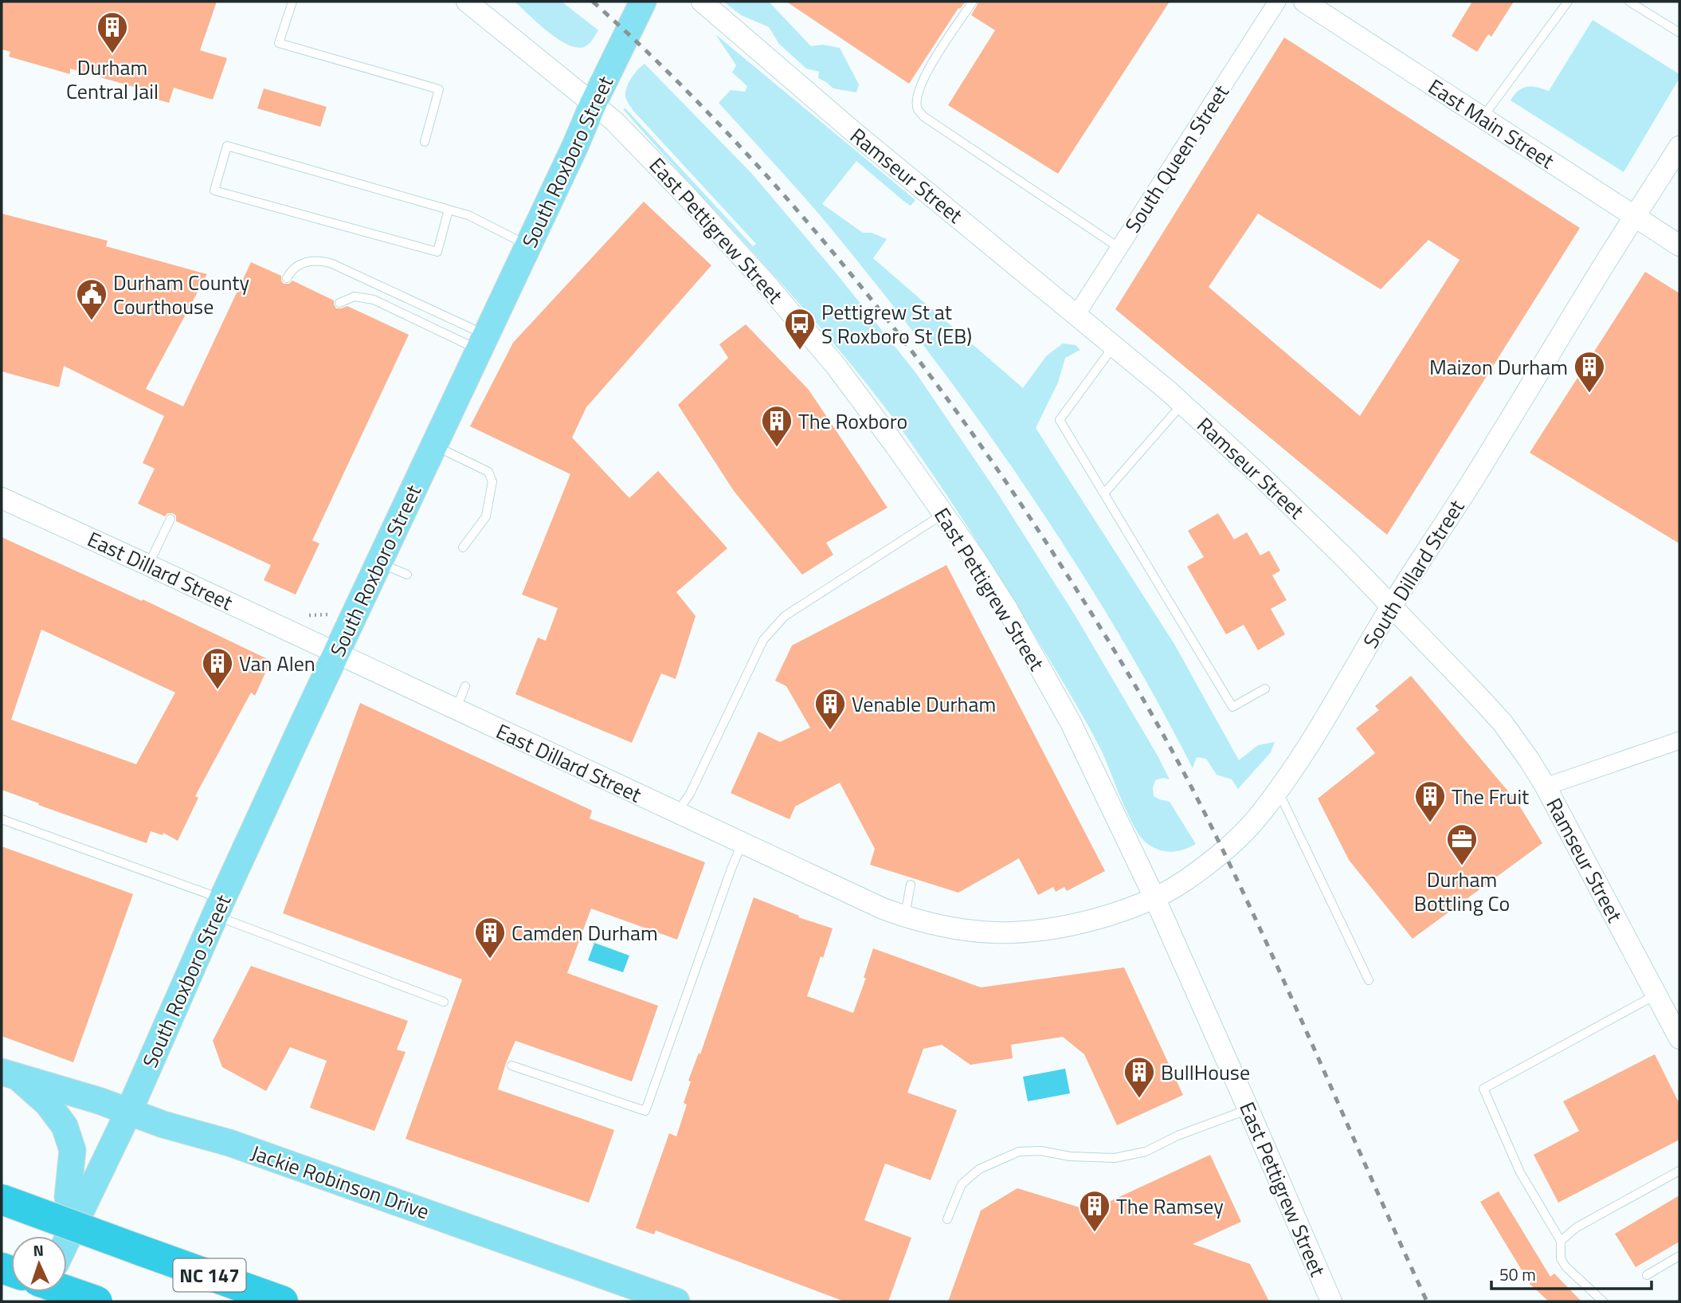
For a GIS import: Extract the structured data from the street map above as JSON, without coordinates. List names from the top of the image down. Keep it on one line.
{"streets":{"highway":["NC 147"],"main road":["South Roxboro Street","Jackie Robinson Drive"],"street":["East Main Street","South Queen Street","Ramseur Street","East Pettigrew Street","East Dillard Street","South Dillard Street"]},"crossings":[["East Main Street","South Dillard Street"],["South Queen Street","Ramseur Street"],["South Roxboro Street","East Pettigrew Street"],["South Roxboro Street","East Dillard Street"],["South Roxboro Street","Jackie Robinson Drive"],["Ramseur Street","South Dillard Street"],["East Pettigrew Street","East Dillard Street"],["East Pettigrew Street","South Dillard Street"],["East Dillard Street","South Dillard Street"]],"places":{"building":["Durham Central Jail","Maizon Durham","The Roxboro","Van Alen","Venable Durham","The Fruit","Camden Durham","BullHouse","The Ramsey"],"public building":["Durham County Courthouse"],"bus stop":["Pettigrew St at S Roxboro St (EB)"],"office":["Durham Bottling Co"]},"scale_bar":"50 m","north":"top"}
